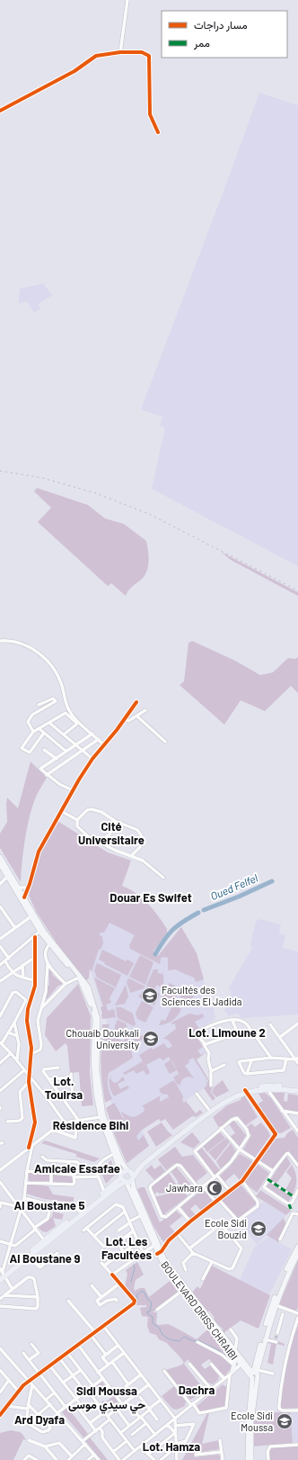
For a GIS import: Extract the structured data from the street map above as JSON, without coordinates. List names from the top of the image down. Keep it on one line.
{"streets":{"main road":["BOULEVARD DRISS CHRAIBI"]},"districts":["Cité Universitaire","Douar Es Swifet","Lot. Limoune 2","Lot. Touirsa","Résidence Bihi","Amicale Essafae","Al Boustane 5","Lot. Les Facultées","Al Boustane 9","Dachra","Sidi Moussa حي سيدي موسى","Ard Dyafa","Lot. Hamza"],"water":["Oued Felfel"],"places":{"school or university":["Facultés des Sciences El Jadida","Chouaib Doukkali University","Ecole Sidi Bouzid","Ecole Sidi Moussa"],"mosque":["Jawhara"]},"legend":["مسار دراجات","ممر"]}
